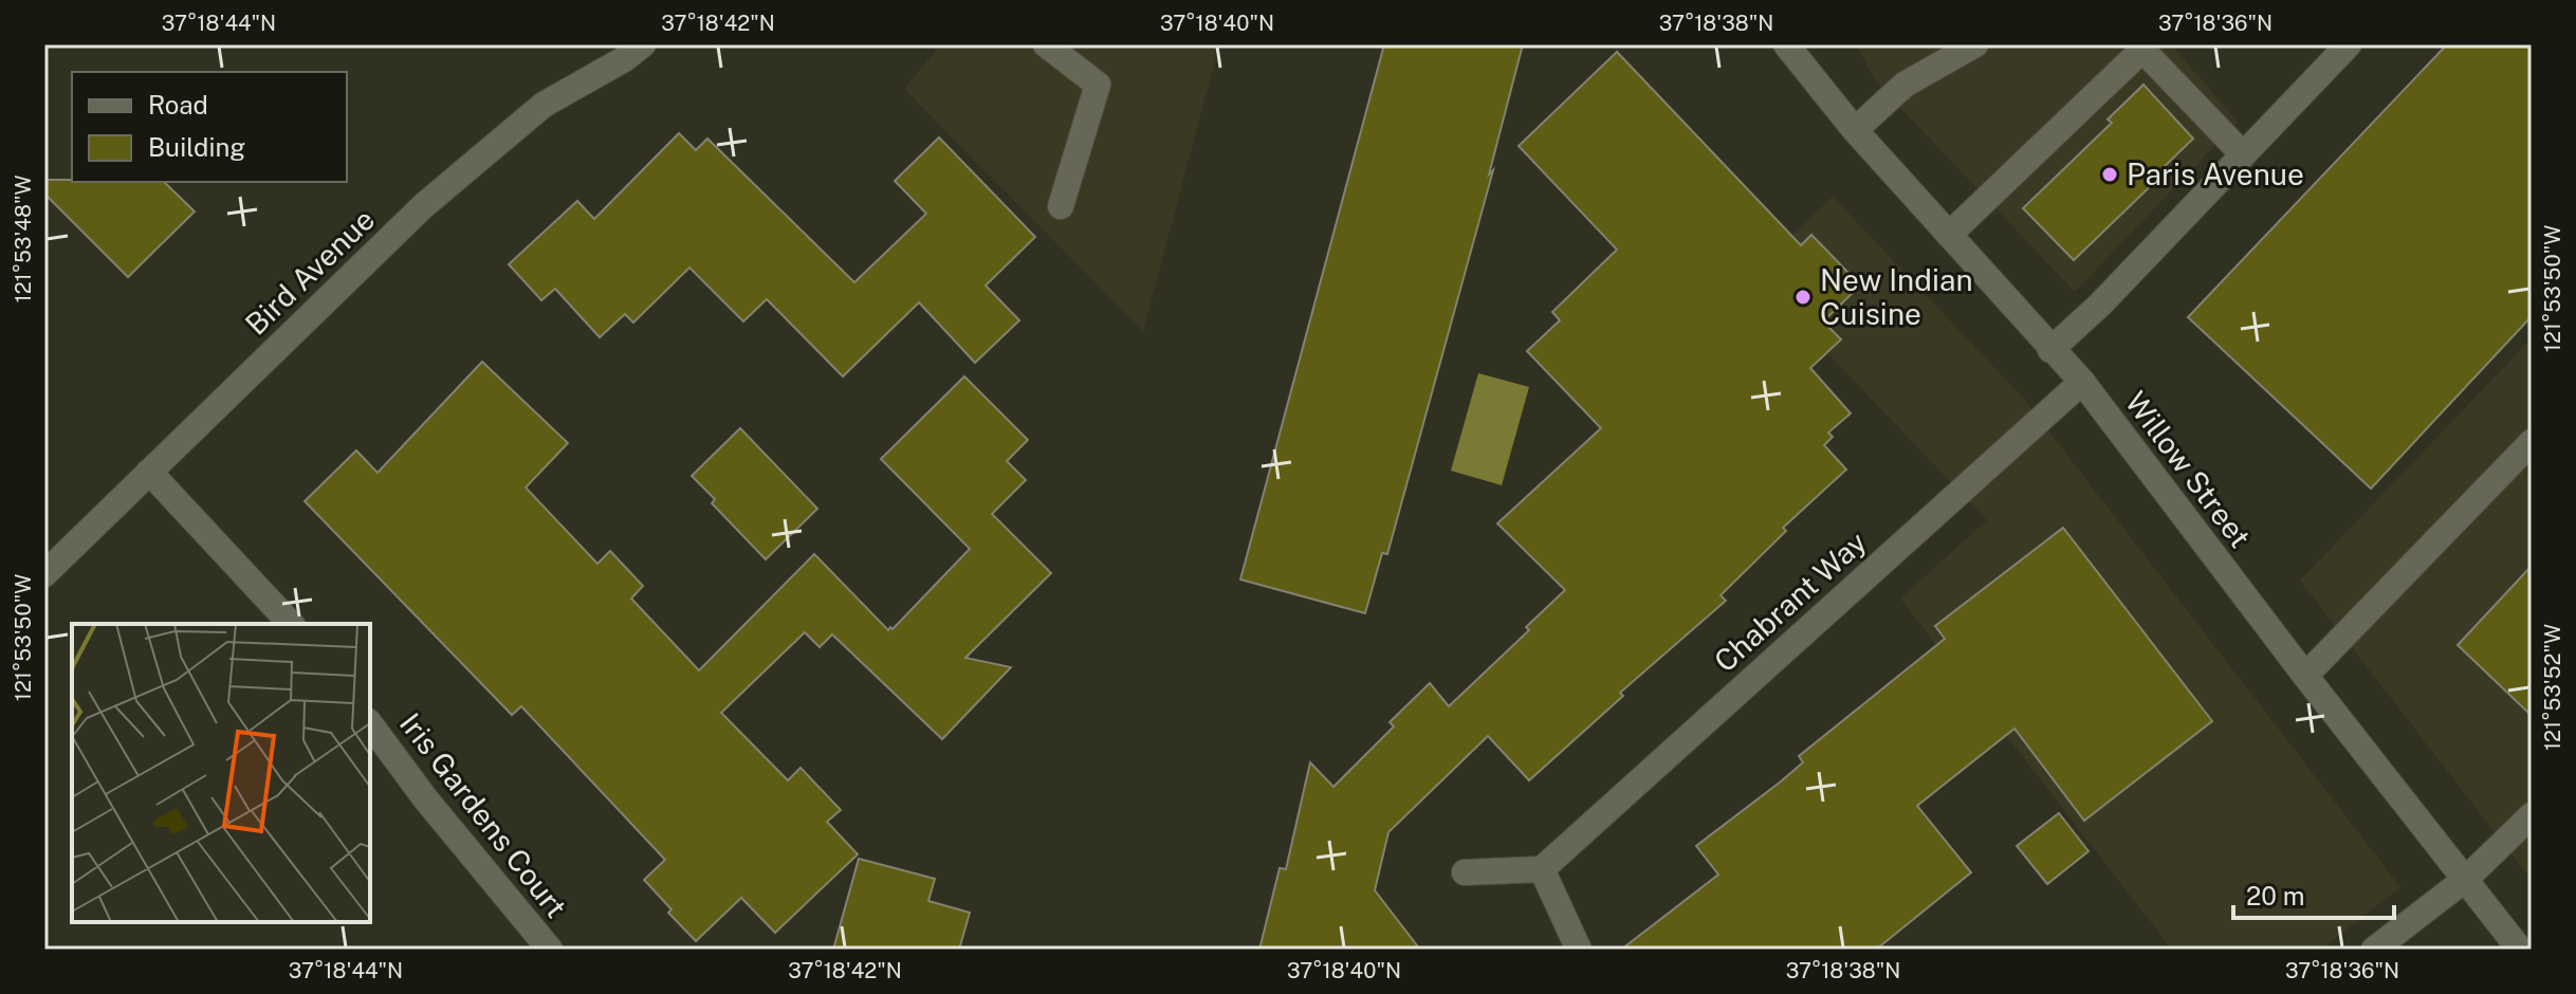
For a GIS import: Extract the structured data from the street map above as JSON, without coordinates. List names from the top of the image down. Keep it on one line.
{"streets":{"main road":["Bird Avenue","Willow Street","Chabrant Way","Iris Gardens Court"]},"crossings":[["Willow Street","Chabrant Way"]],"places":["Paris Avenue","New Indian Cuisine"],"legend":["Road","Building"],"scale_bar":"20 m","coordinates":["37°18'44\"N","37°18'42\"N","37°18'40\"N","37°18'38\"N","37°18'36\"N","121°53'48\"W","121°53'50\"W","121°53'52\"W"]}
